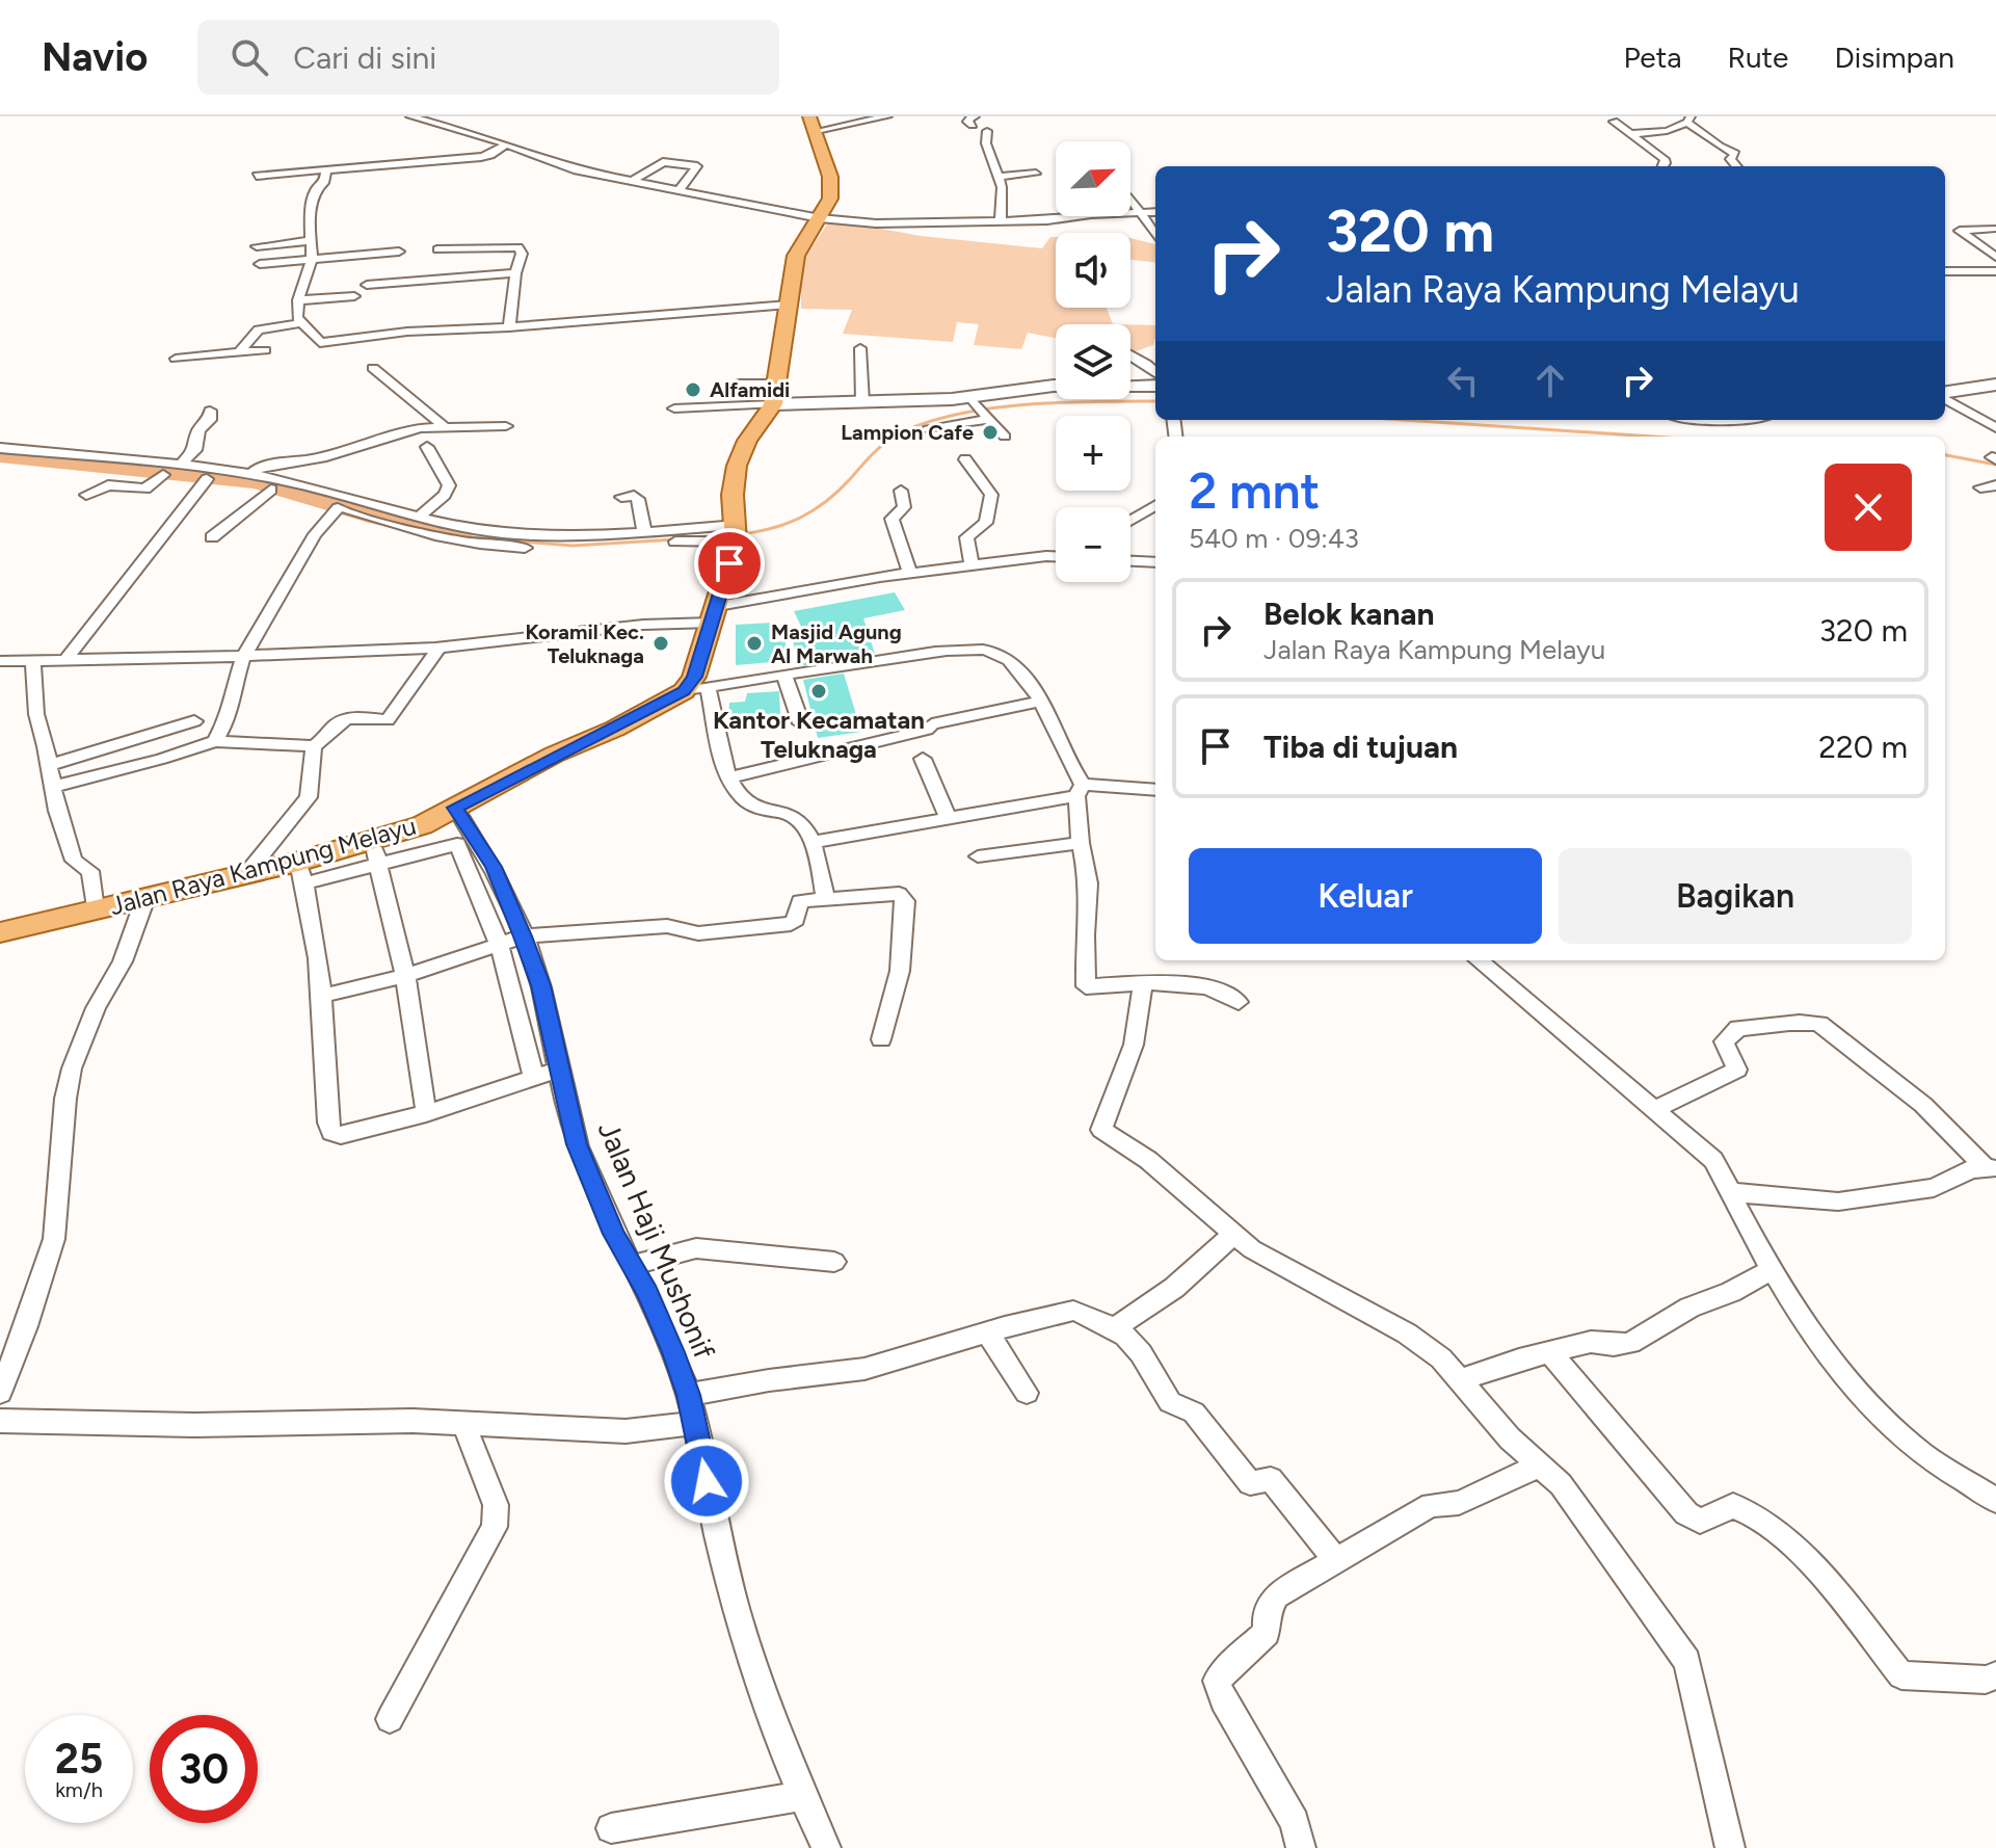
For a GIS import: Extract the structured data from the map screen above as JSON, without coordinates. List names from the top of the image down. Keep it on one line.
{"streets":{"main road":["Jalan Raya Kampung Melayu"],"street":["Jalan Haji Mushonif"]},"crossings":[["Jalan Raya Kampung Melayu","Jalan Haji Mushonif"]],"places":["Alfamidi","Lampion Cafe","Koramil Kec. Teluknaga","Masjid Agung Al Marwah","Kantor Kecamatan Teluknaga"],"north":"top right","page":{"header":"Navio","search":"Cari di sini","nav":["Peta","Rute","Disimpan"],"map_buttons":["+","−"],"turn":["320 m","Jalan Raya Kampung Melayu"],"heading":["2 mnt","540 m · 09:43"],"list":[{"name":"Belok kanan","note":"Jalan Raya Kampung Melayu","value":"320 m"},{"name":"Tiba di tujuan","value":"220 m"}],"buttons":["Keluar","Bagikan"],"speed":"25 km/h","limit":"30"}}
